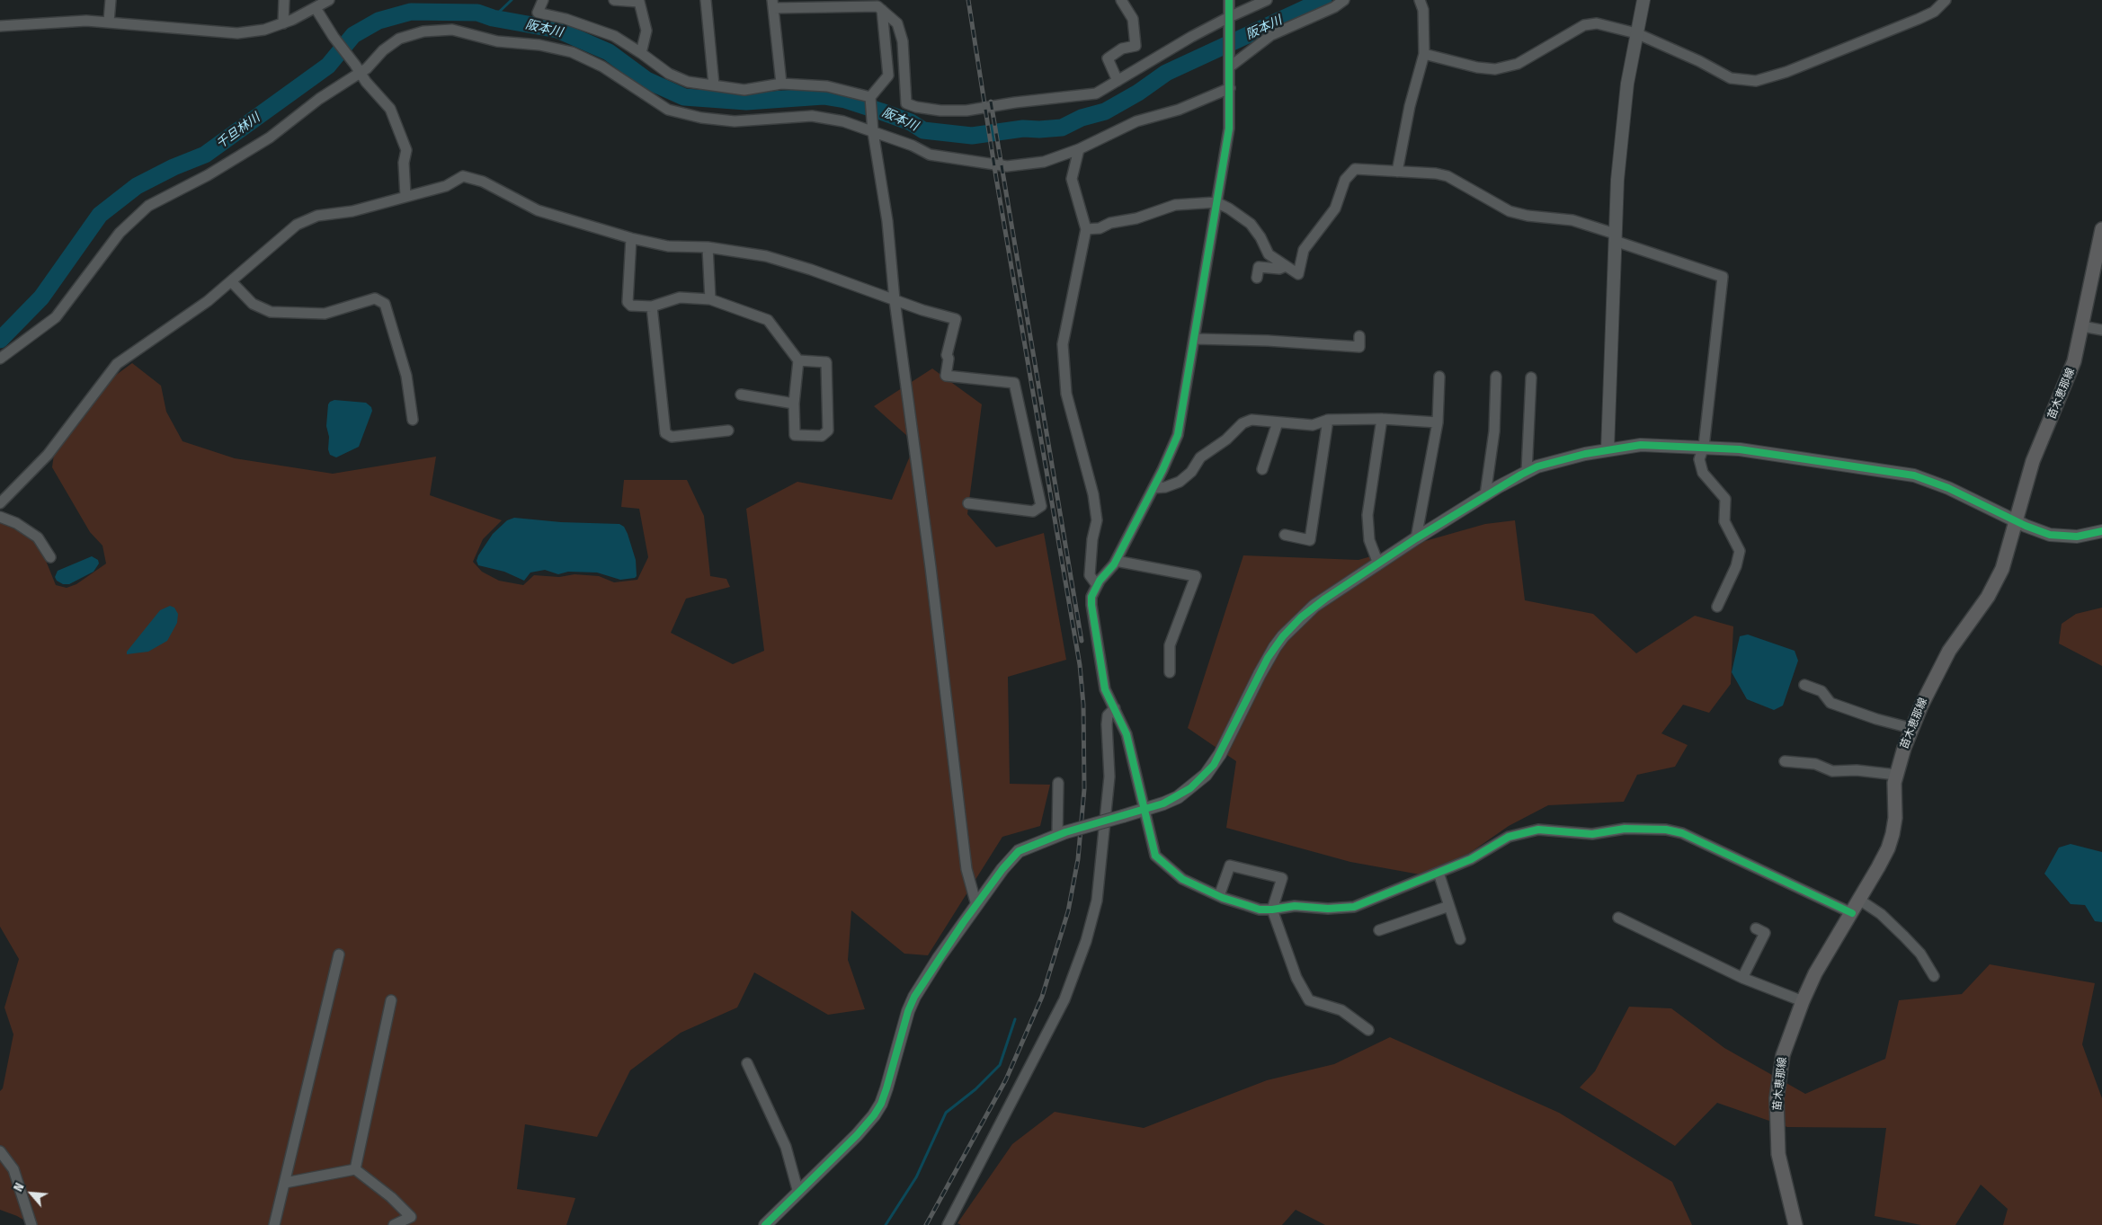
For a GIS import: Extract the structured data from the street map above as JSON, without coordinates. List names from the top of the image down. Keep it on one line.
{"streets":{"main road":["苗木恵那線"]},"water":["阪本川","千旦林川"],"north":"top left"}
